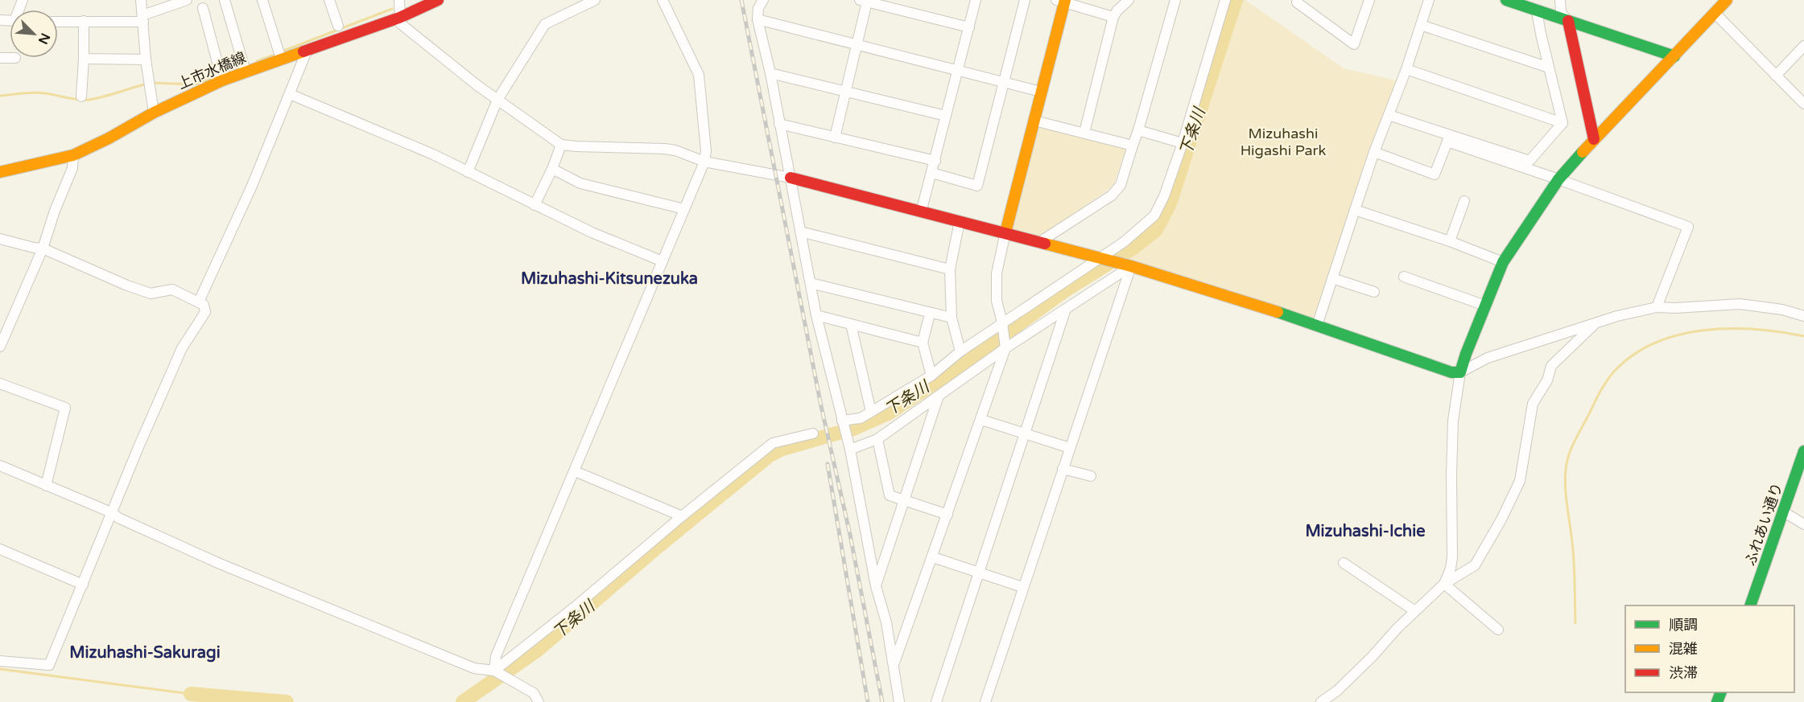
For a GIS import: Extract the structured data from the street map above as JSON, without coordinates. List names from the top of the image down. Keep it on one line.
{"streets":{"street":["上市水橋線","ふれあい通り"]},"districts":["Mizuhashi-Kitsunezuka","Mizuhashi-Ichie","Mizuhashi-Sakuragi"],"water":["下条川"],"parks":["Mizuhashi Higashi Park"],"legend":["順調","混雑","渋滞"],"north":"bottom right"}
